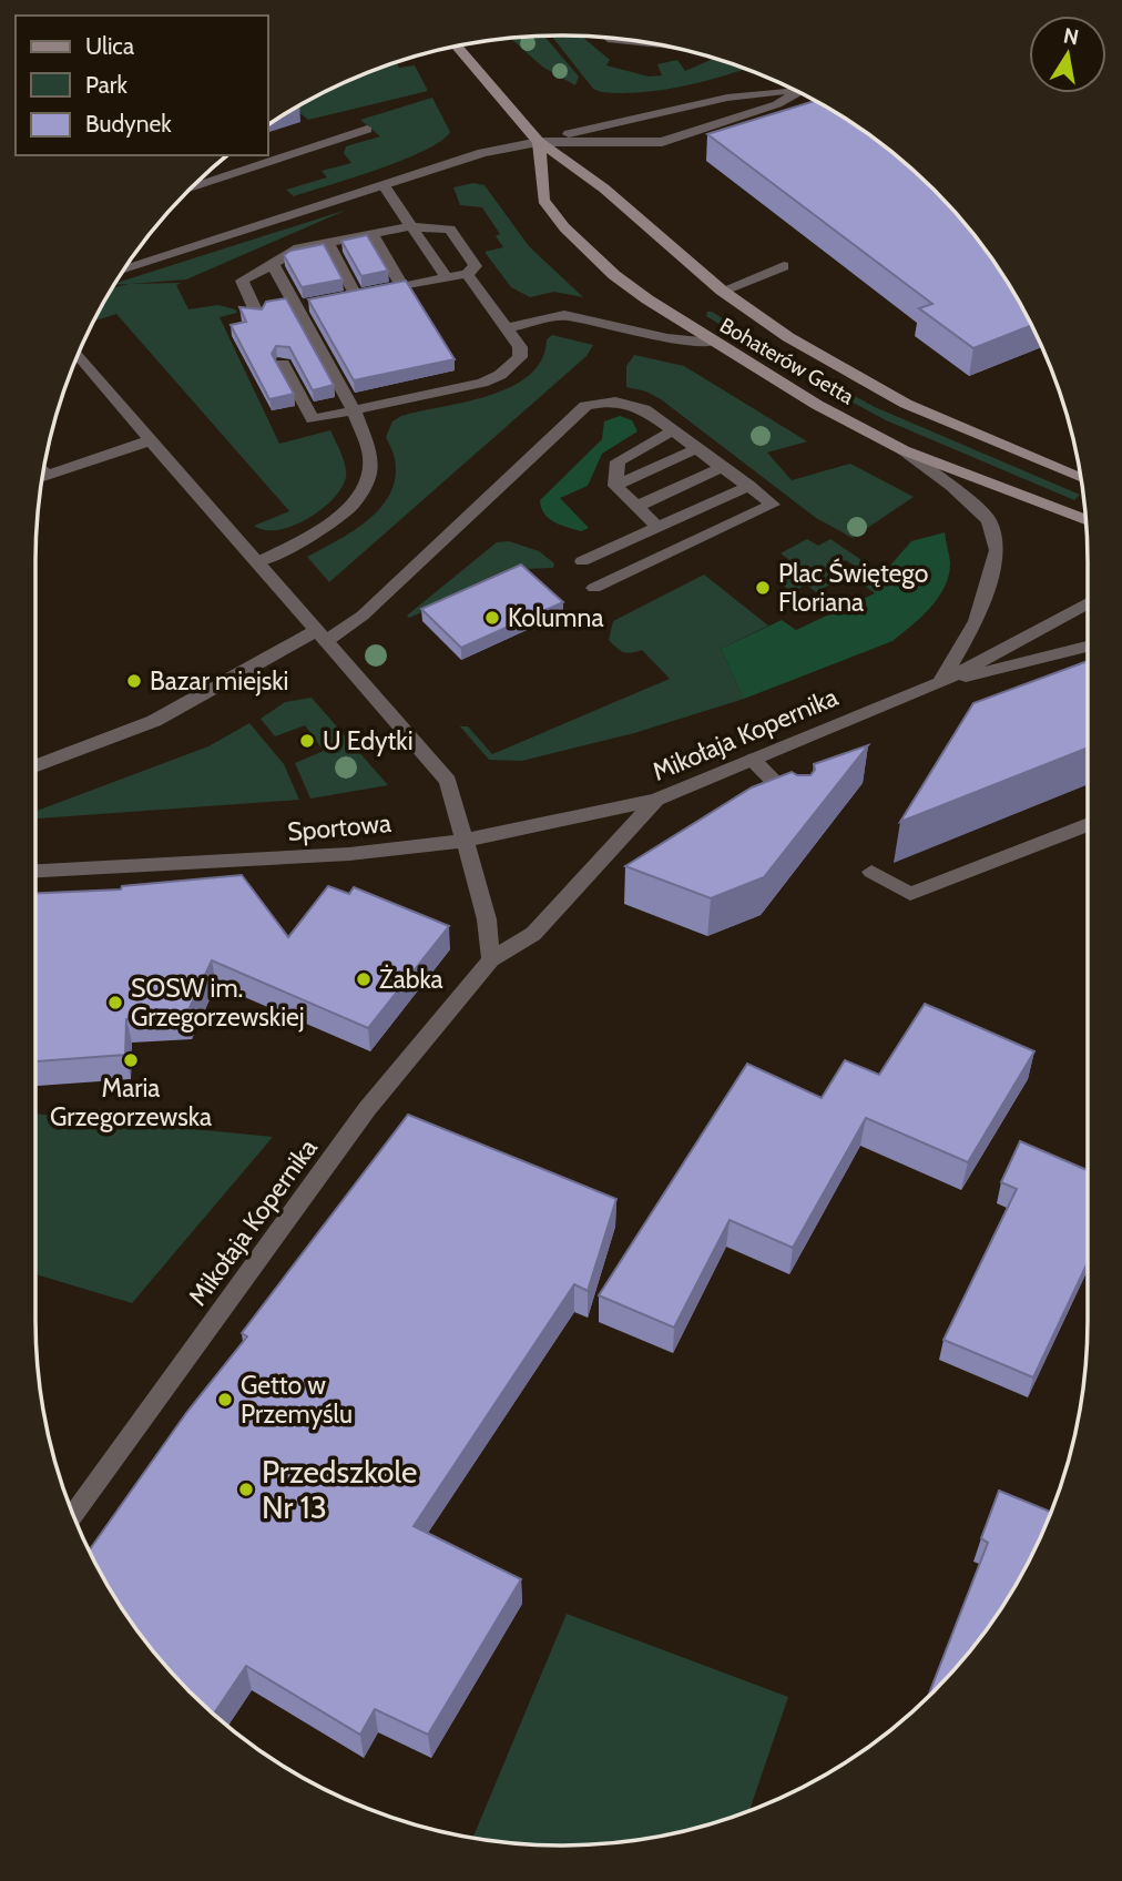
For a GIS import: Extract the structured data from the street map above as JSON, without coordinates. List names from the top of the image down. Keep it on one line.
{"streets":{"main road":["Bohaterów Getta"],"street":["Mikołaja Kopernika","Sportowa"]},"crossings":[["Mikołaja Kopernika","Sportowa"]],"places":["Plac Świętego Floriana","Kolumna","Bazar miejski","U Edytki","Żabka","SOSW im. Grzegorzewskiej","Maria Grzegorzewska","Getto w Przemyślu","Przedszkole Nr 13"],"legend":["Ulica","Park","Budynek"],"north":"top"}
